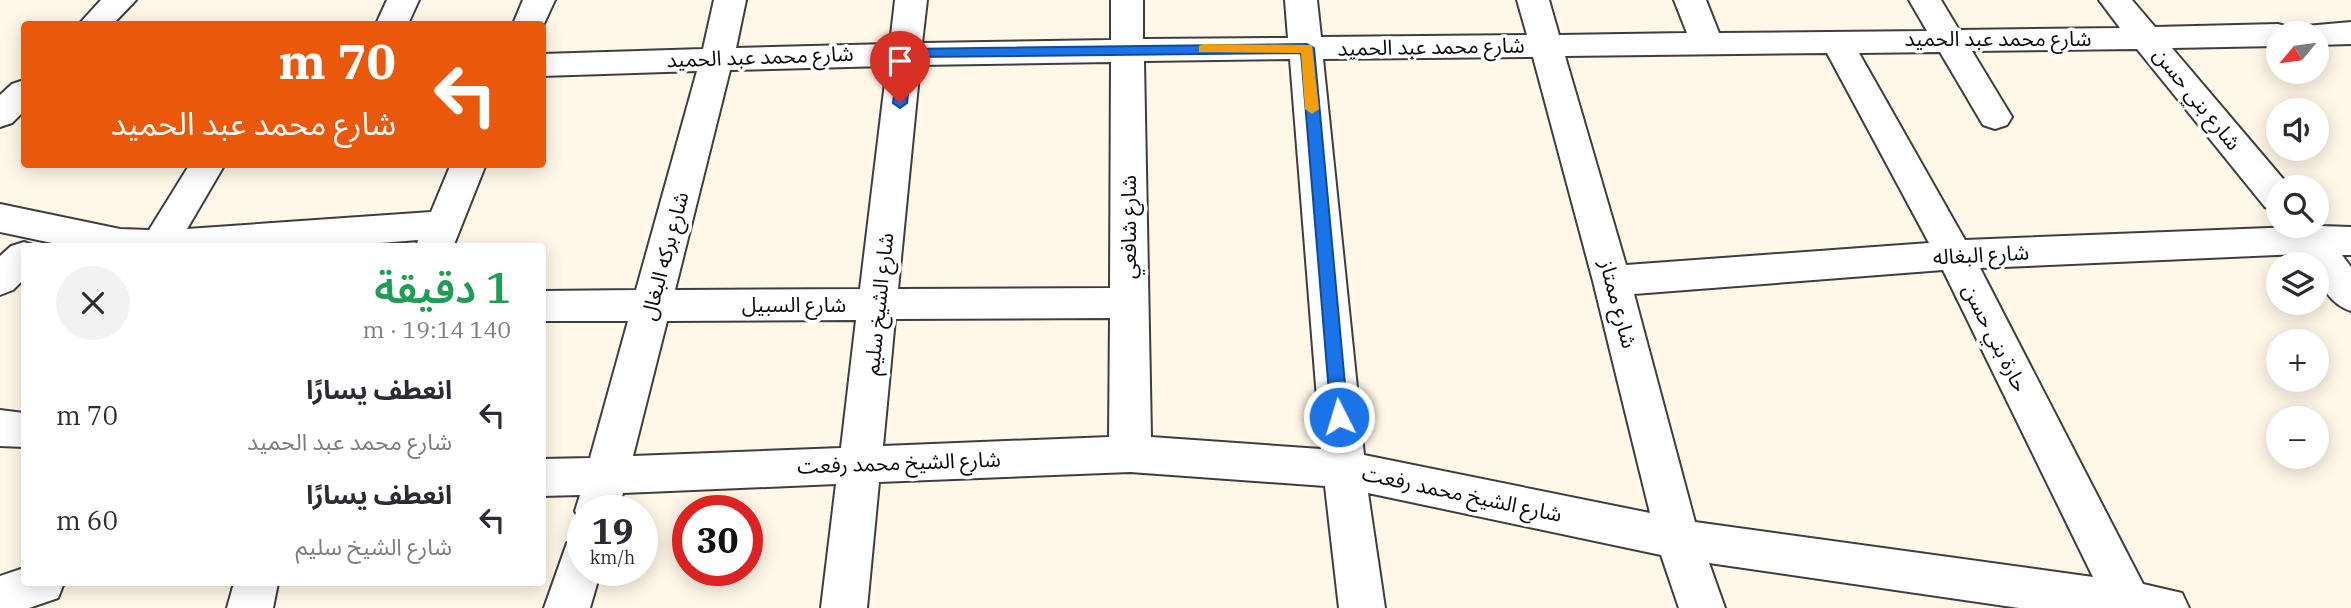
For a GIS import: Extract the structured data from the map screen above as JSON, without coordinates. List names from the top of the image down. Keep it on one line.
{"streets":{"street":["شارع محمد عبد الحميد","شارع بني حسن","شارع شافعي","شارع البغاله","شارع بركه البغال","شارع الشيخ سليم","شارع ممتاز","شارع السبيل","حارة بني حسن","شارع الشيخ محمد رفعت"]},"crossings":[["شارع محمد عبد الحميد","شارع بني حسن"],["شارع محمد عبد الحميد","شارع شافعي"],["شارع محمد عبد الحميد","شارع بركه البغال"],["شارع محمد عبد الحميد","شارع الشيخ سليم"],["شارع محمد عبد الحميد","شارع ممتاز"],["شارع محمد عبد الحميد","حارة بني حسن"],["شارع شافعي","شارع السبيل"],["شارع شافعي","شارع الشيخ محمد رفعت"],["شارع البغاله","شارع ممتاز"],["شارع البغاله","حارة بني حسن"],["شارع بركه البغال","شارع السبيل"],["شارع بركه البغال","شارع الشيخ محمد رفعت"],["شارع الشيخ سليم","شارع السبيل"],["شارع الشيخ سليم","شارع الشيخ محمد رفعت"],["شارع ممتاز","شارع الشيخ محمد رفعت"],["حارة بني حسن","شارع الشيخ محمد رفعت"]],"north":"bottom left","page":{"map_buttons":["+","−"],"turn":["70 m","شارع محمد عبد الحميد"],"heading":["1 دقيقة","140 m · 19:14"],"list":[{"name":"انعطف يسارًا","note":"شارع محمد عبد الحميد","value":"70 m"},{"name":"انعطف يسارًا","note":"شارع الشيخ سليم","value":"60 m"}],"speed":"19 km/h","limit":"30"}}
